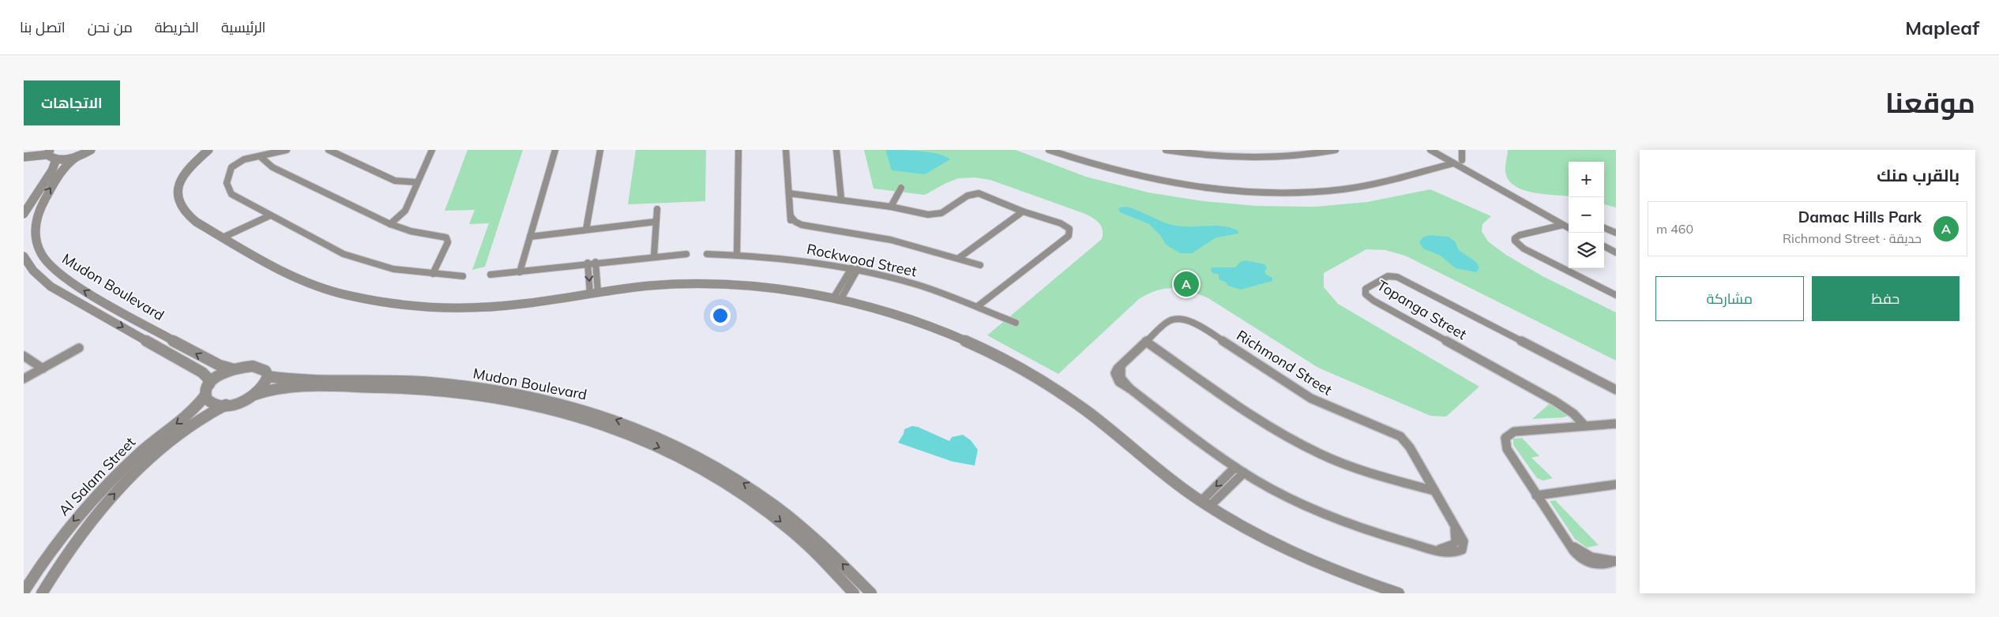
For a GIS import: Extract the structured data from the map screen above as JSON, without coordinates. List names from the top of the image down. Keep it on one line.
{"streets":{"street":["Rockwood Street","Mudon Boulevard","Topanga Street","Richmond Street","Al Salam Street"]},"crossings":[["Mudon Boulevard","Al Salam Street"]],"page":{"header":"Mapleaf","nav":["الرئيسية","الخريطة","من نحن","اتصل بنا"],"title":"موقعنا","buttons":["الاتجاهات",["حفظ","مشاركة"]],"heading":"بالقرب منك","map_buttons":["+","−"],"list":[{"mark":"A","name":"Damac Hills Park","note":"حديقة · Richmond Street","value":"460 m"}],"pins":"A"}}
